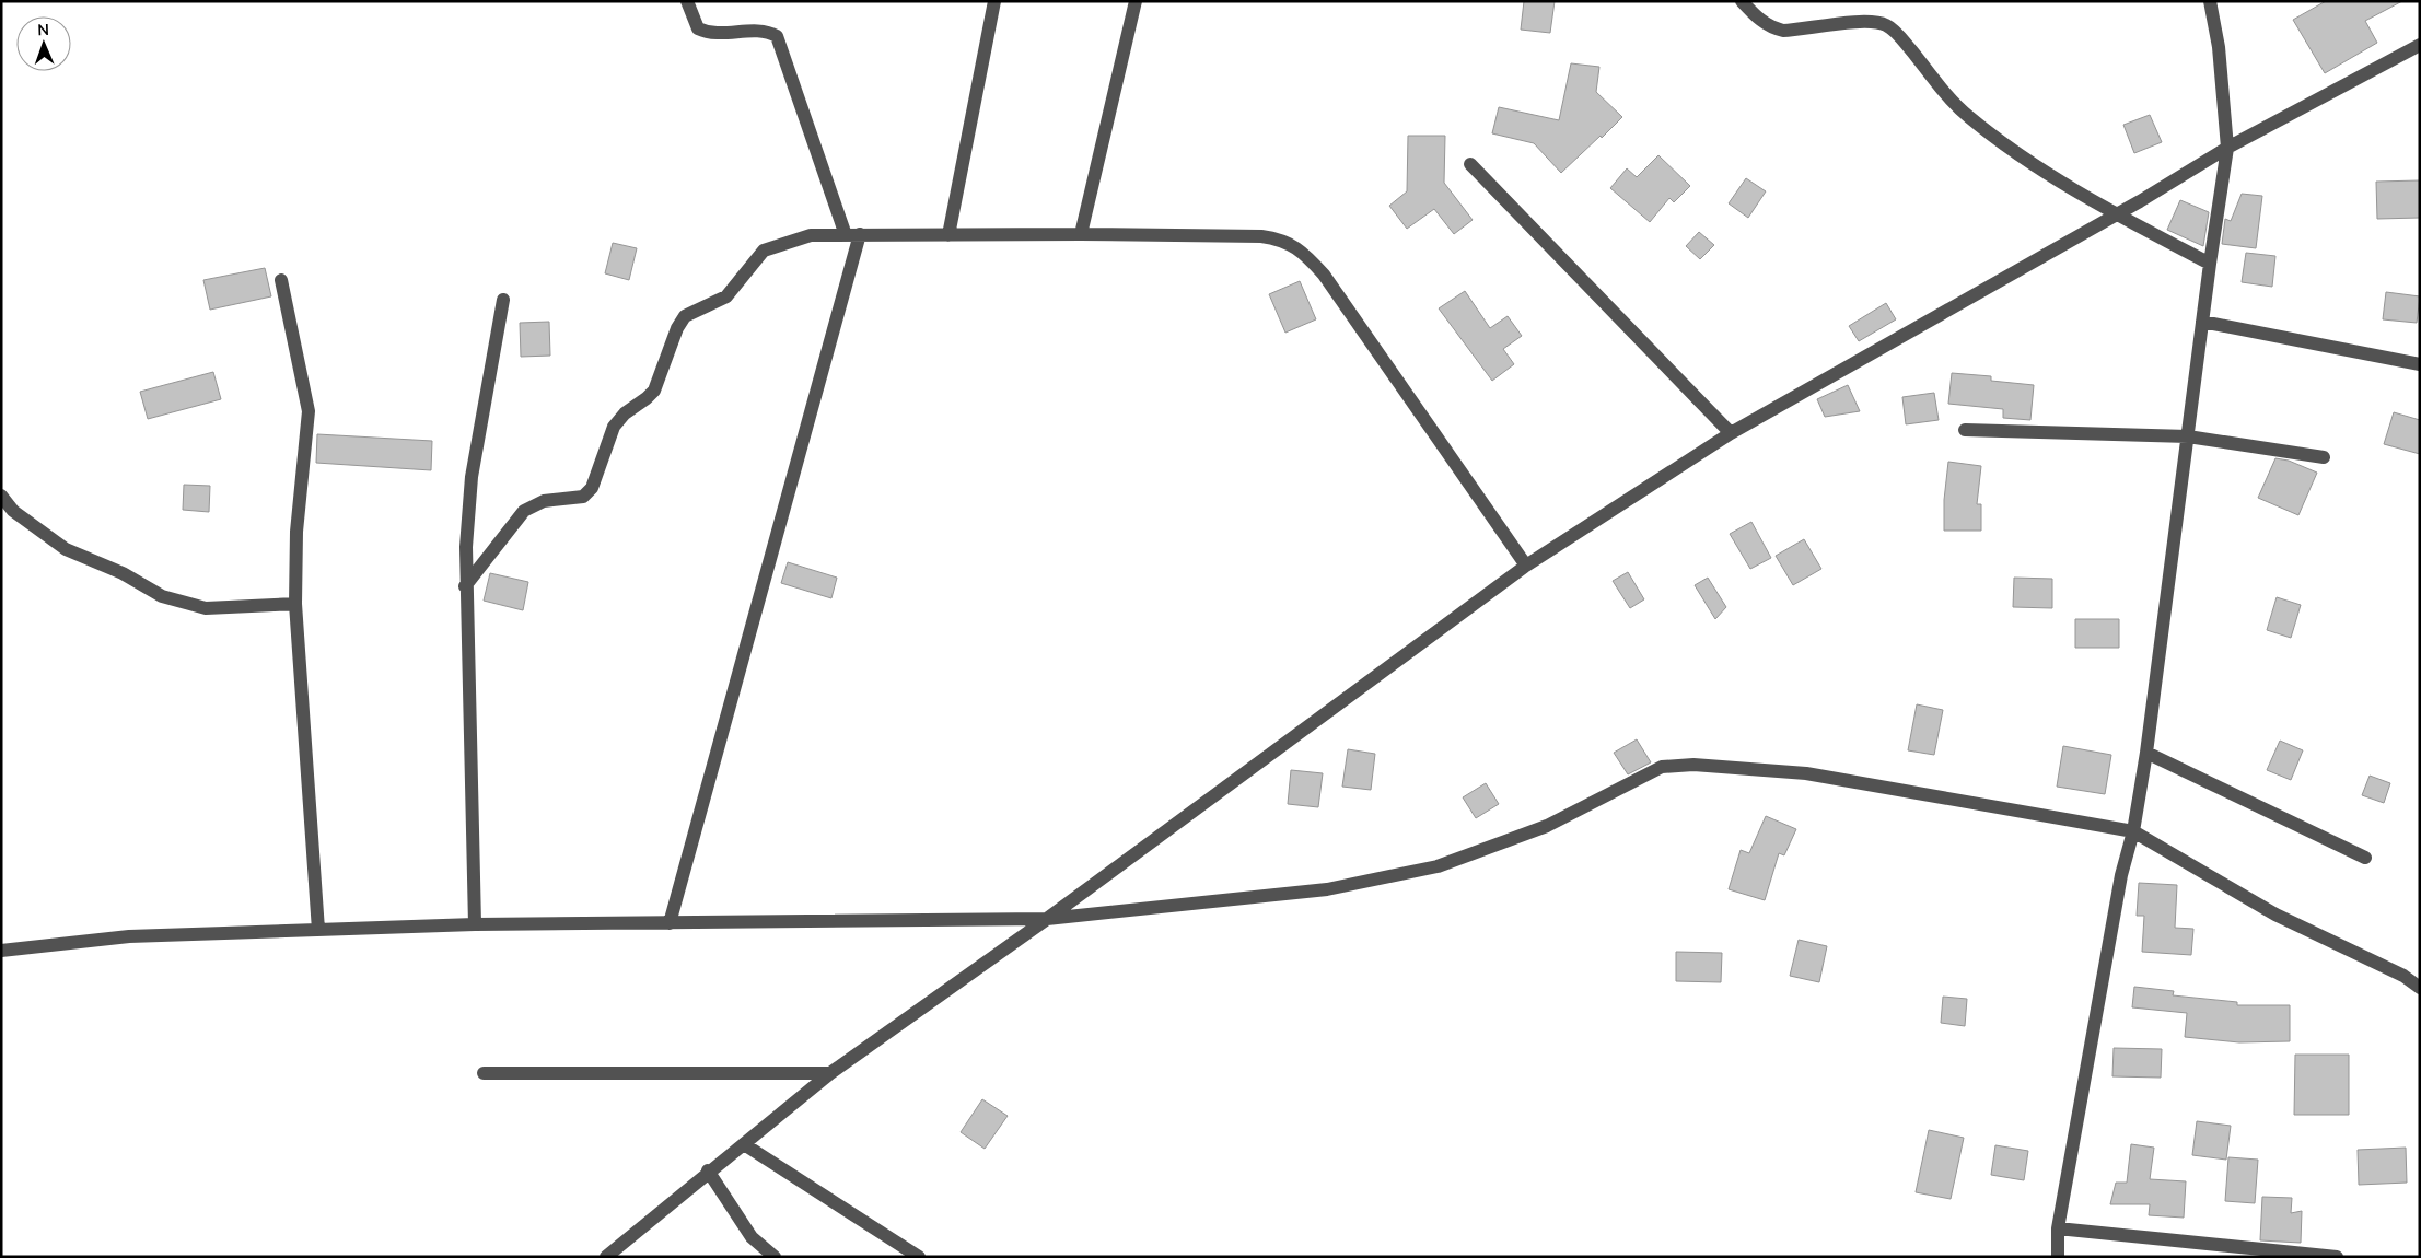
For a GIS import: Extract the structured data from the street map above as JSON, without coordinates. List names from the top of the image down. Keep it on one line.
{"north":"top"}
